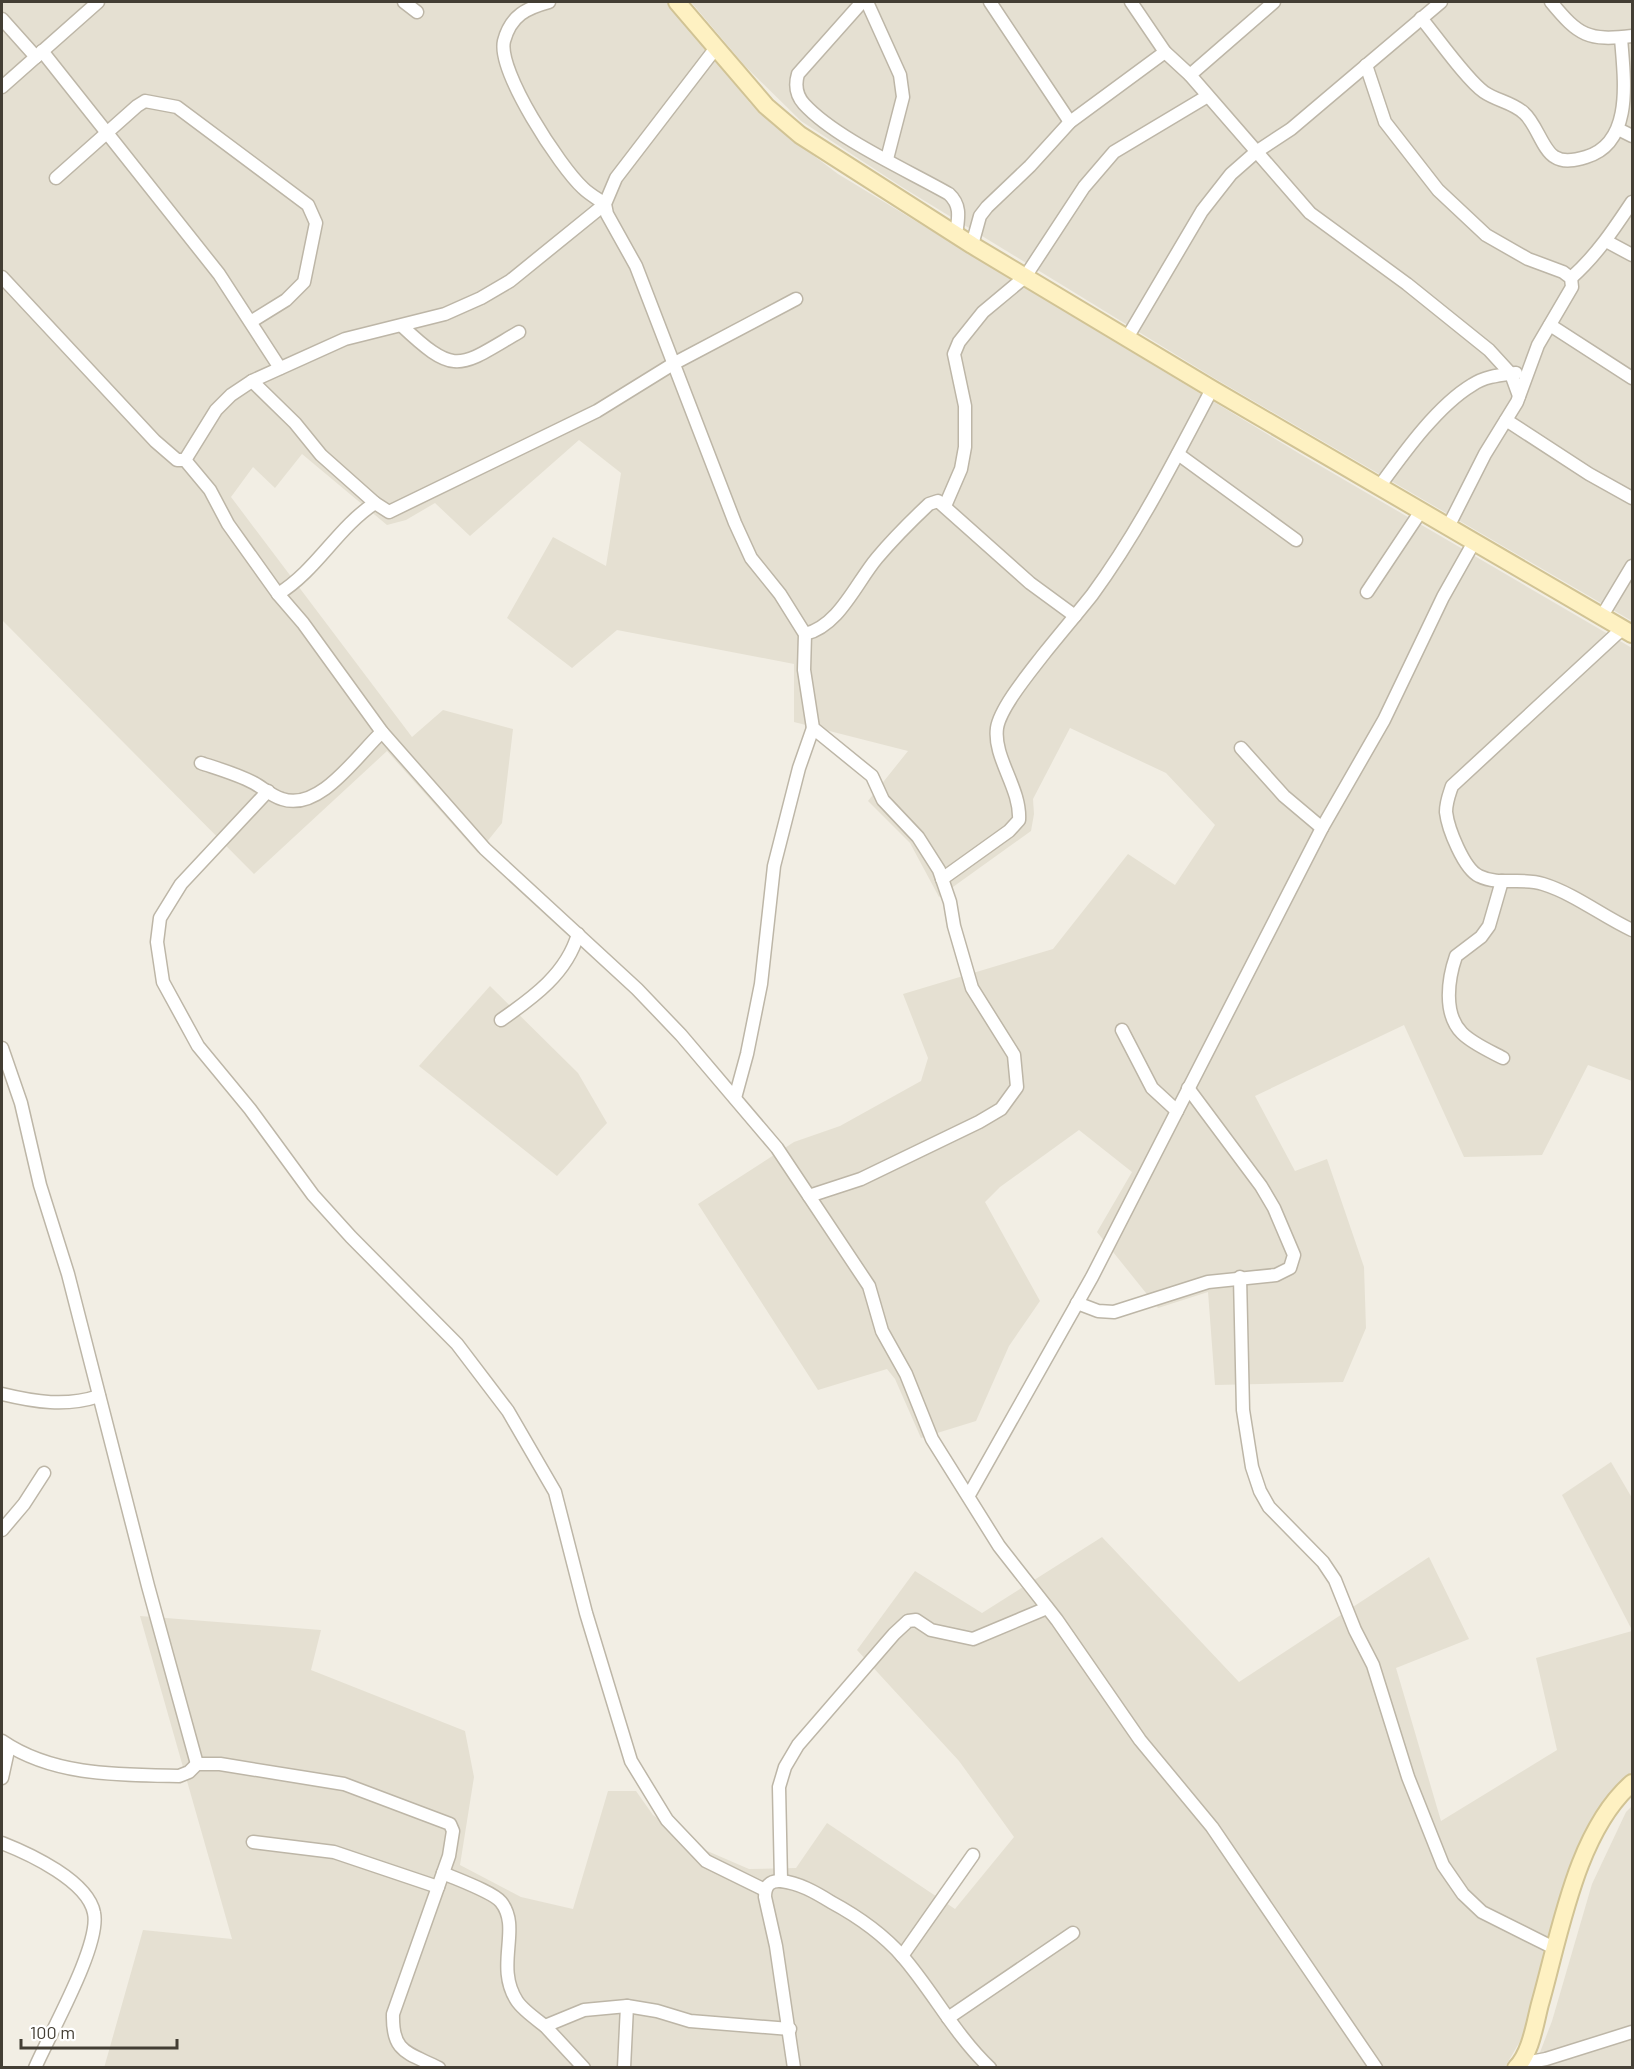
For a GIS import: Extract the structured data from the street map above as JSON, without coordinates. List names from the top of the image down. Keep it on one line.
{"scale_bar":"100 m"}
